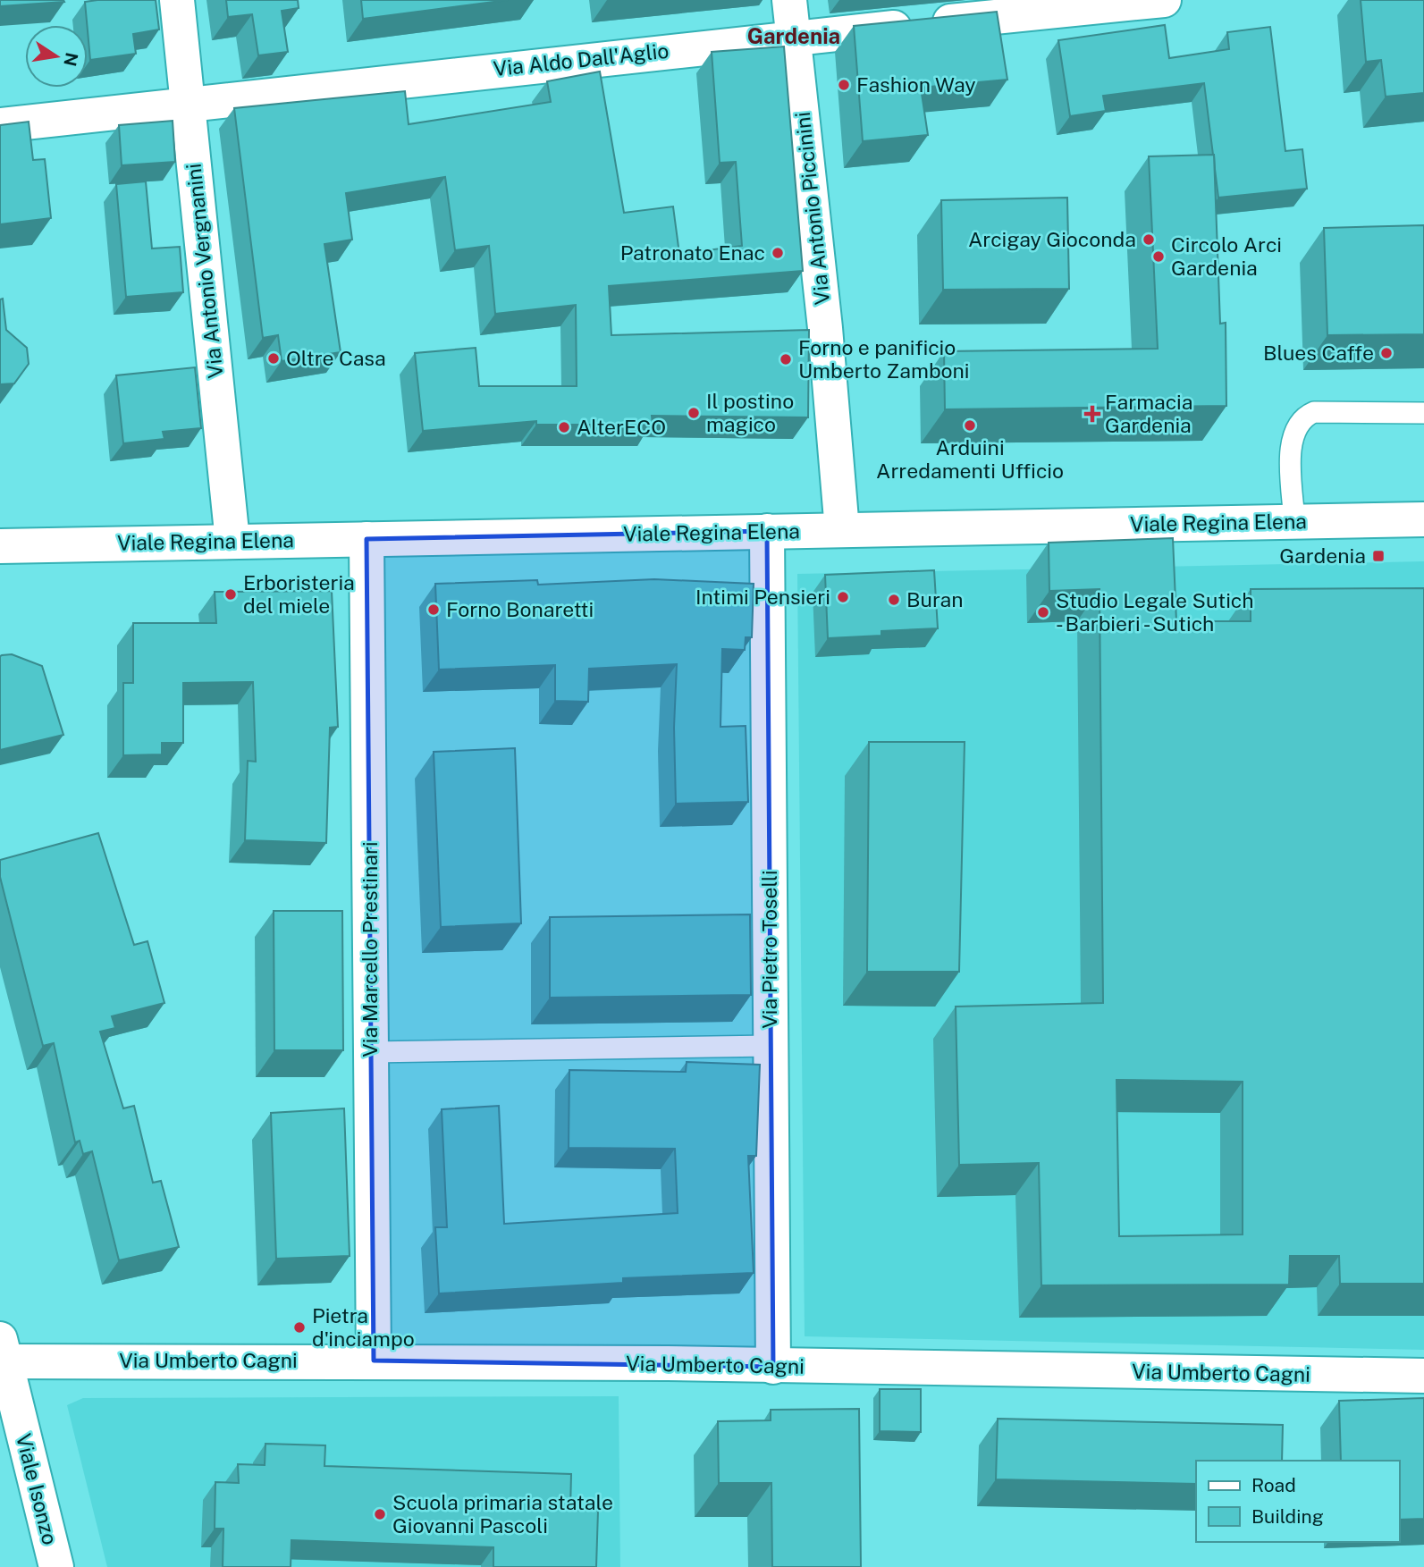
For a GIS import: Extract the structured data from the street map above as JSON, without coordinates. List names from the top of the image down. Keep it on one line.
{"streets":{"street":["Via Aldo Dall'Aglio","Via Antonio Piccinini","Via Antonio Vergnanini","Viale Regina Elena","Via Marcello Prestinari","Via Pietro Toselli","Via Umberto Cagni","Viale Isonzo"]},"crossings":[["Via Aldo Dall'Aglio","Via Antonio Piccinini"],["Via Aldo Dall'Aglio","Via Antonio Vergnanini"],["Via Antonio Piccinini","Viale Regina Elena"],["Via Antonio Vergnanini","Viale Regina Elena"],["Viale Regina Elena","Via Marcello Prestinari"],["Viale Regina Elena","Via Pietro Toselli"],["Via Marcello Prestinari","Via Umberto Cagni"],["Via Pietro Toselli","Via Umberto Cagni"],["Via Umberto Cagni","Viale Isonzo"]],"districts":["Gardenia"],"places":{"other":["Fashion Way","Arcigay Gioconda","Patronato Enac","Circolo Arci Gardenia","Blues Caffe","Oltre Casa","Forno e panificio Umberto Zamboni","Il postino magico","Arduini Arredamenti Ufficio","AlterECO","Erboristeria del miele","Intimi Pensieri","Buran","Forno Bonaretti","Studio Legale Sutich - Barbieri - Sutich","Pietra d'inciampo","Scuola primaria statale Giovanni Pascoli"],"health":["Farmacia Gardenia"],"transit":["Gardenia"]},"legend":["Road","Building"],"north":"right"}
